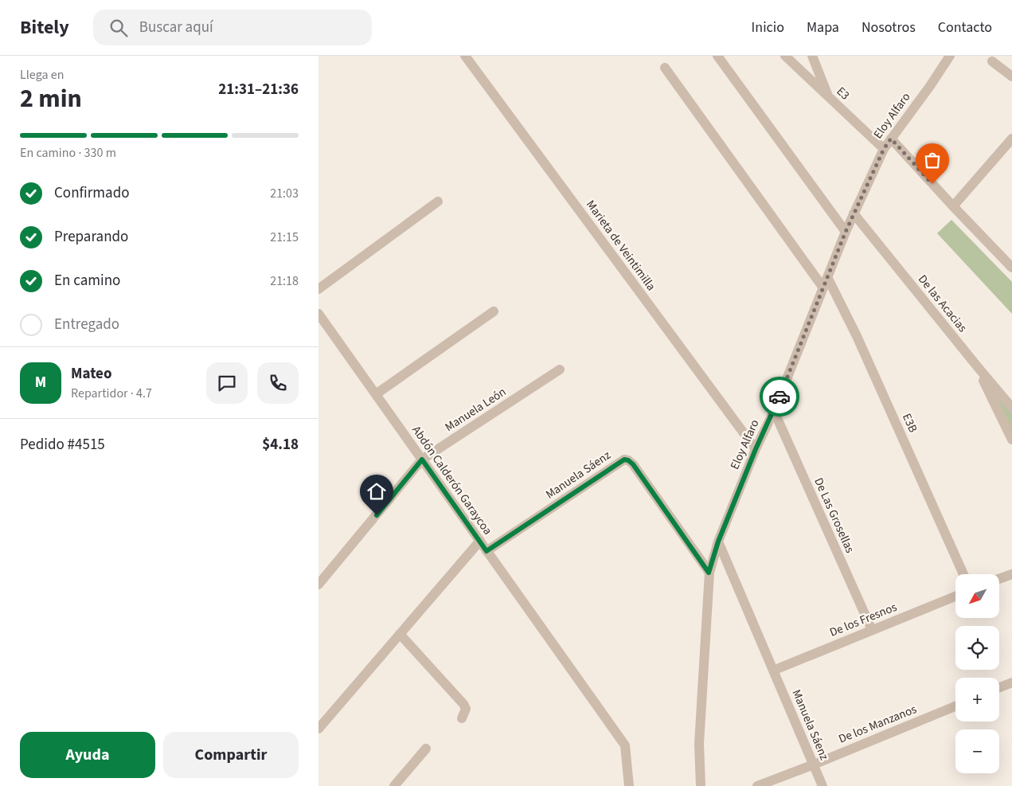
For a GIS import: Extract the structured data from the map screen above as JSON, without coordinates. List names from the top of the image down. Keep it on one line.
{"streets":{"street":["E3","Eloy Alfaro","Marieta de Veintimilla","De las Acacias","Manuela León","E3B","Manuela Sáenz","Abdón Calderón Garaycoa","De Las Grosellas","De los Fresnos","De los Manzanos"]},"crossings":[["E3","Eloy Alfaro"],["Eloy Alfaro","Marieta de Veintimilla"],["Eloy Alfaro","De las Acacias"],["Eloy Alfaro","E3B"],["Eloy Alfaro","Manuela Sáenz"],["Eloy Alfaro","De Las Grosellas"],["Manuela León","Abdón Calderón Garaycoa"],["Manuela Sáenz","Abdón Calderón Garaycoa"],["Manuela Sáenz","De los Fresnos"],["Manuela Sáenz","De los Manzanos"],["De Las Grosellas","De los Fresnos"]],"north":"bottom left","page":{"header":"Bitely","search":"Buscar aquí","nav":["Inicio","Mapa","Nosotros","Contacto"],"heading":["2 min","Llega en","21:31–21:36"],"panel":["Mateo","Repartidor · 4.7","Pedido #4515","$4.18"],"bar":"En camino · 330 m","list":[["Confirmado","21:03"],["Preparando","21:15"],["En camino","21:18"],"Entregado"],"round":"M","map_buttons":["+","−"],"buttons":["Ayuda","Compartir"]}}
